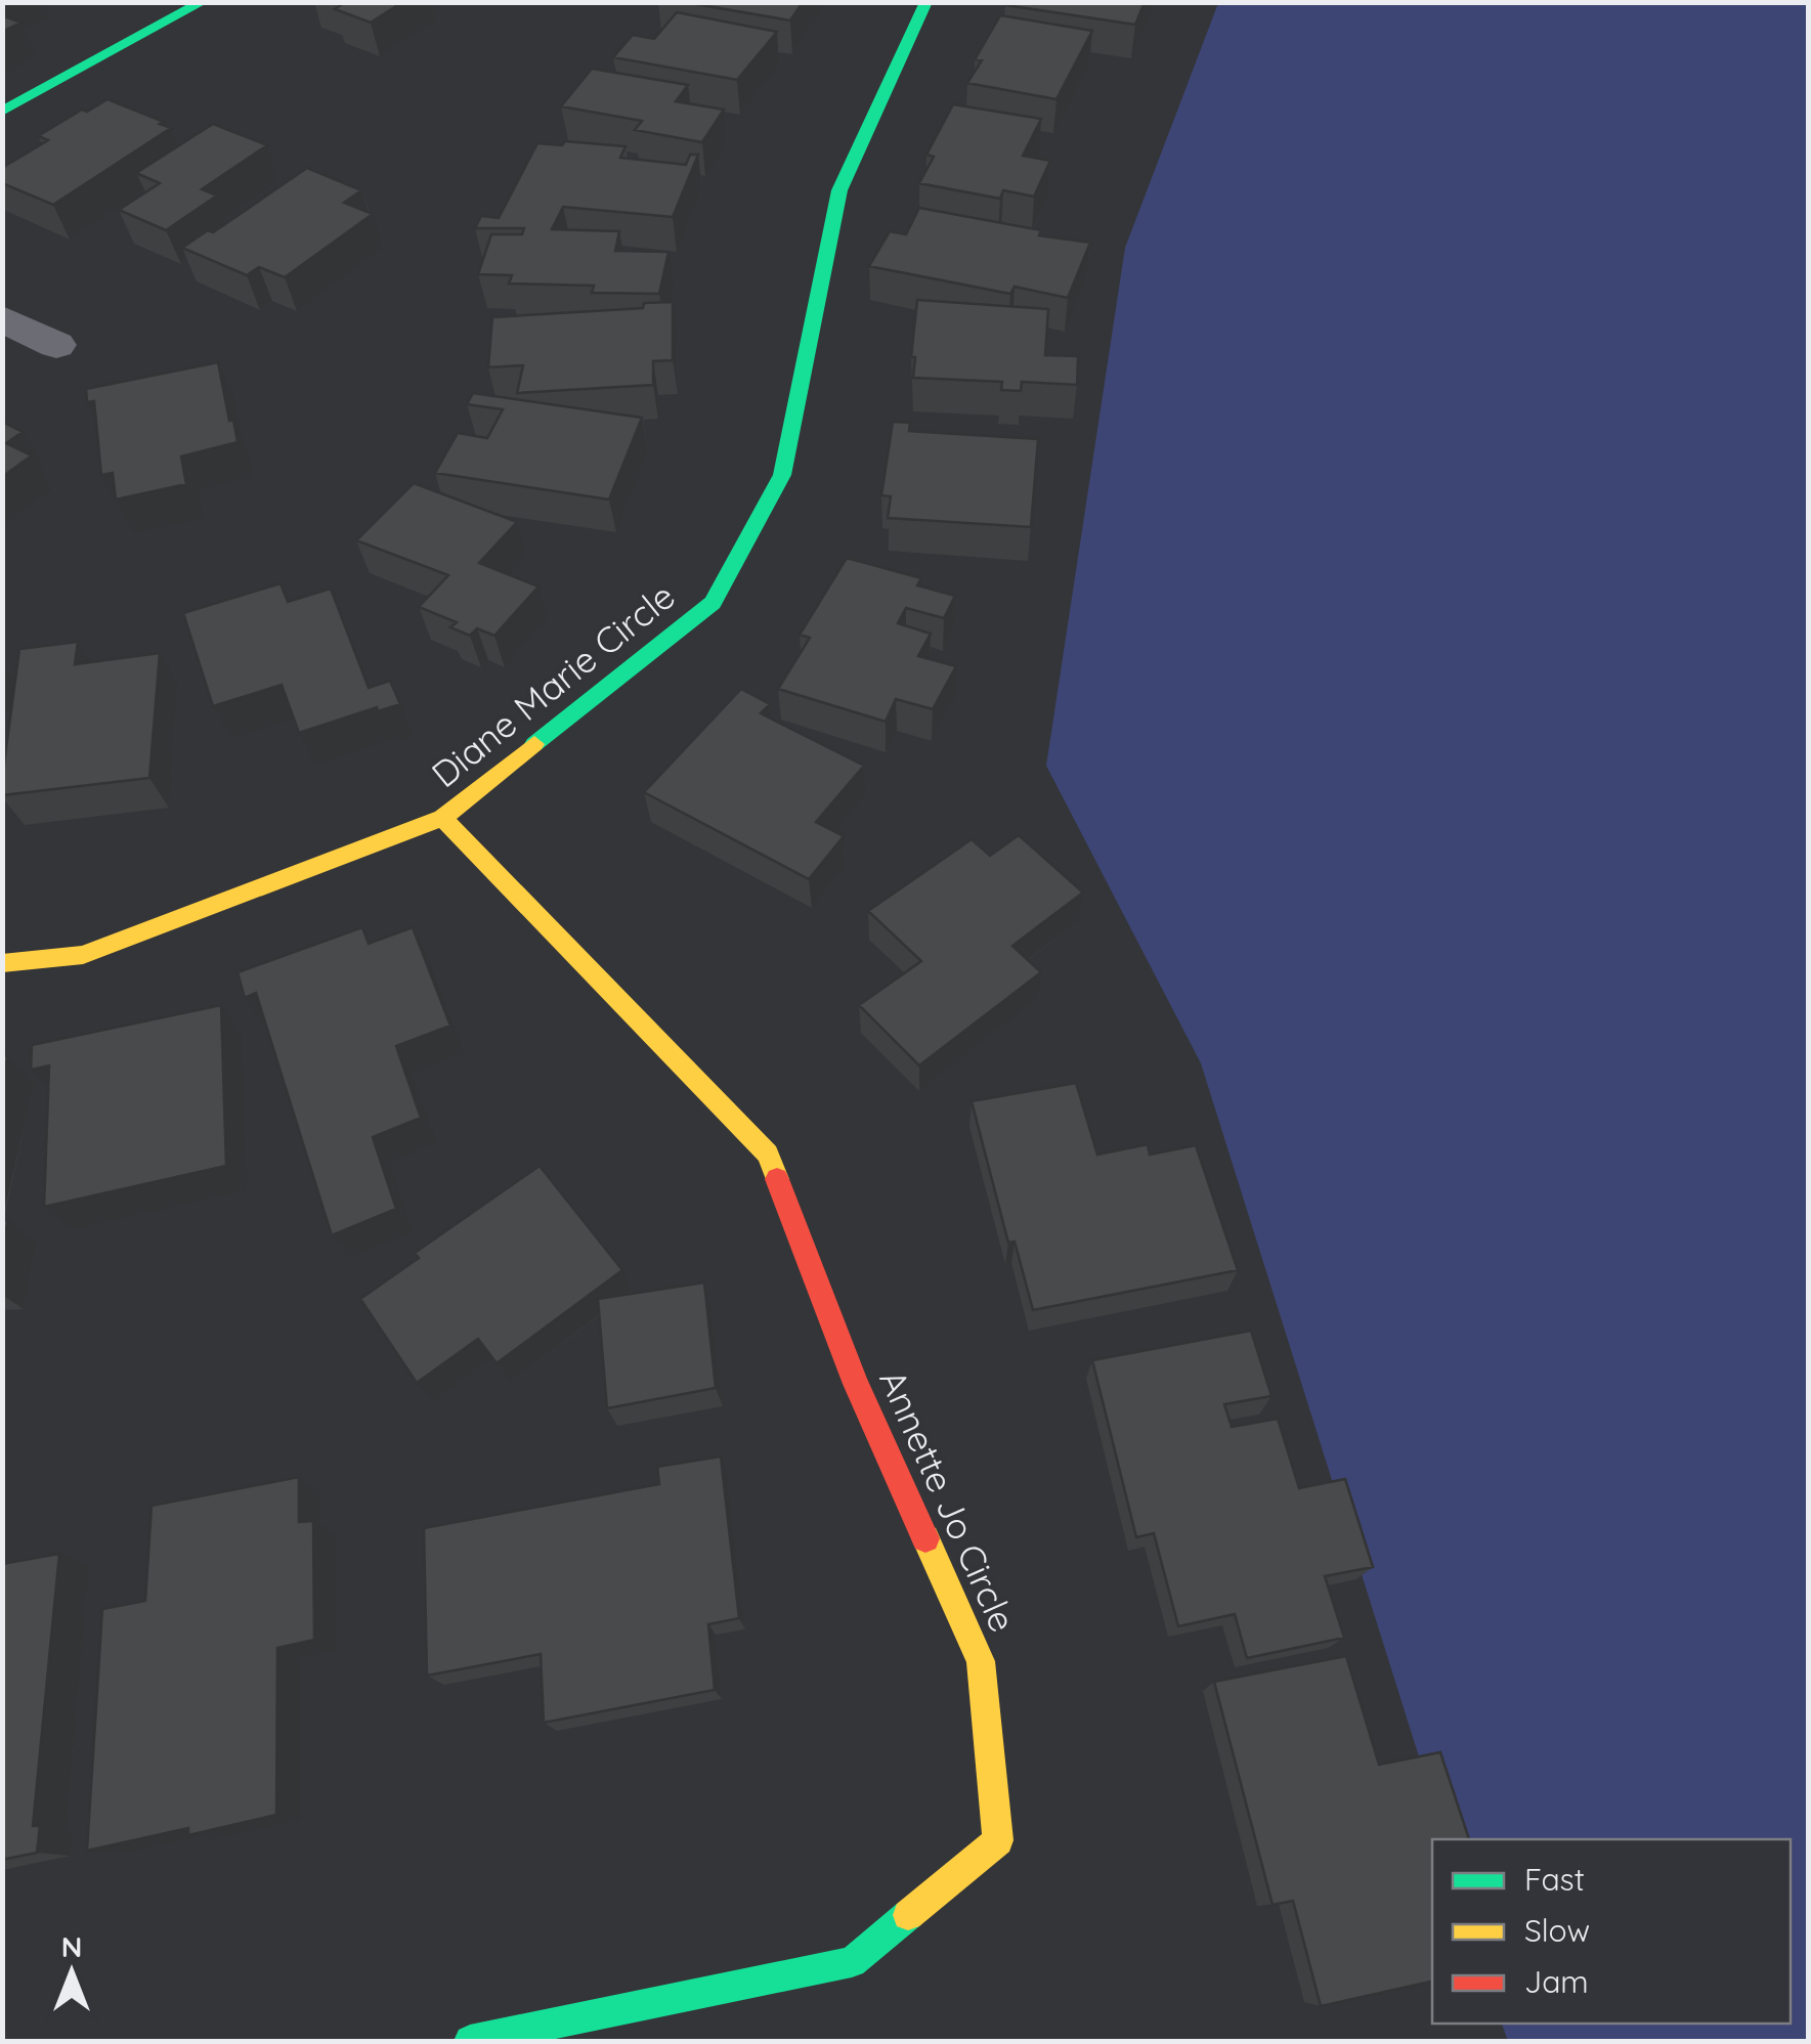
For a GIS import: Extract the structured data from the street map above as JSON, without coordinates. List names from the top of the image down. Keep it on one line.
{"streets":{"street":["Diane Marie Circle","Annette Jo Circle"]},"crossings":[["Diane Marie Circle","Annette Jo Circle"]],"legend":["Fast","Slow","Jam"],"north":"top"}
